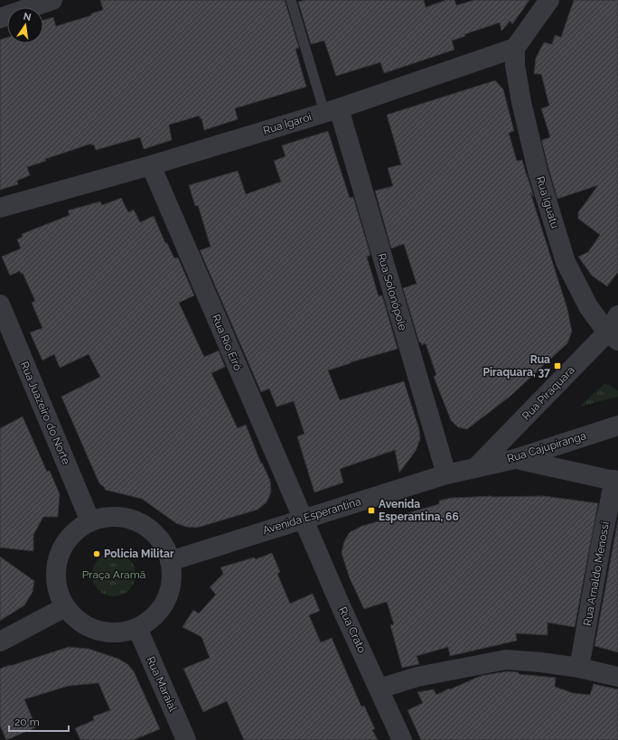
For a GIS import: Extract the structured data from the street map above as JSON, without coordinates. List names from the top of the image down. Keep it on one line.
{"streets":{"street":["Rua Igaroi","Rua Iguatu","Rua Solonópole","Rua Rio Eiró","Rua Piraquara","Rua Juazeiro do Norte","Rua Cajupiranga","Avenida Esperantina","Rua Arnaldo Menossi","Rua Crato","Rua Maraial"]},"crossings":[["Rua Igaroi","Rua Iguatu"],["Rua Igaroi","Rua Solonópole"],["Rua Igaroi","Rua Rio Eiró"],["Rua Iguatu","Rua Piraquara"],["Rua Solonópole","Avenida Esperantina"],["Rua Rio Eiró","Avenida Esperantina"],["Rua Rio Eiró","Rua Crato"],["Rua Piraquara","Rua Cajupiranga"],["Rua Piraquara","Avenida Esperantina"],["Rua Juazeiro do Norte","Avenida Esperantina"],["Rua Juazeiro do Norte","Rua Maraial"],["Rua Cajupiranga","Avenida Esperantina"],["Avenida Esperantina","Rua Crato"],["Avenida Esperantina","Rua Maraial"]],"parks":["Praça Aramã"],"places":{"transit":["Rua Piraquara, 37","Avenida Esperantina, 66"],"other":["Policia Militar"]},"scale_bar":"20 m","north":"top"}
